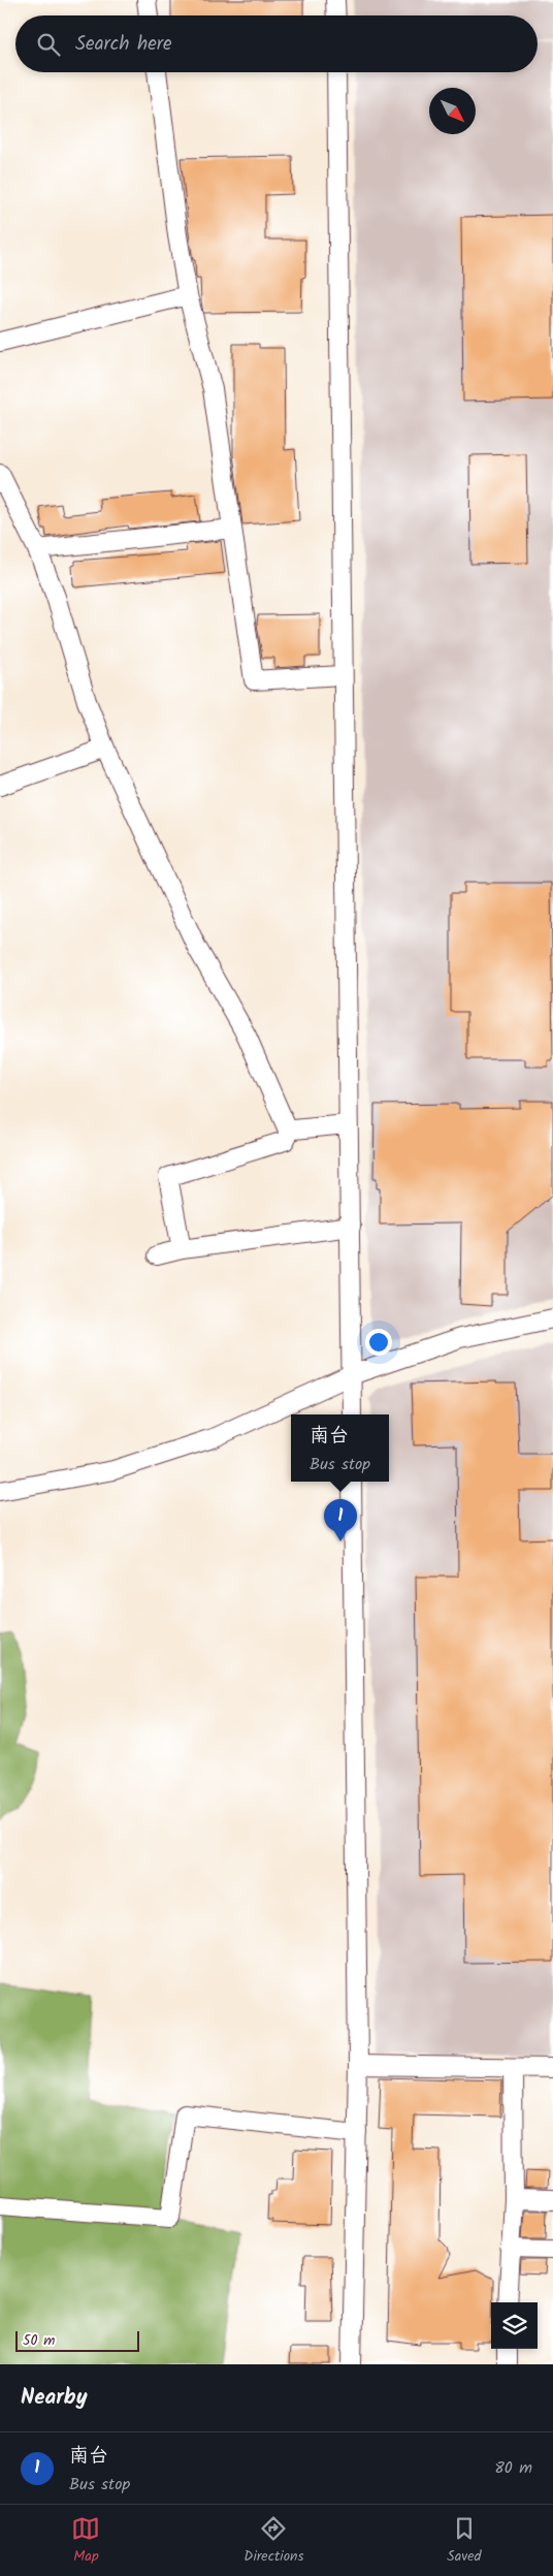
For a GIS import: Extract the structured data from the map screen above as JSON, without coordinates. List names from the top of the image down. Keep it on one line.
{"scale_bar":"50 m","north":"bottom right","page":{"search":"Search here","popup":["南台","Bus stop"],"pins":"1","scale":"50 m","heading":"Nearby","list":[{"mark":"1","name":"南台","note":"Bus stop","value":"80 m"}],"nav":["Map","Directions","Saved"]}}
